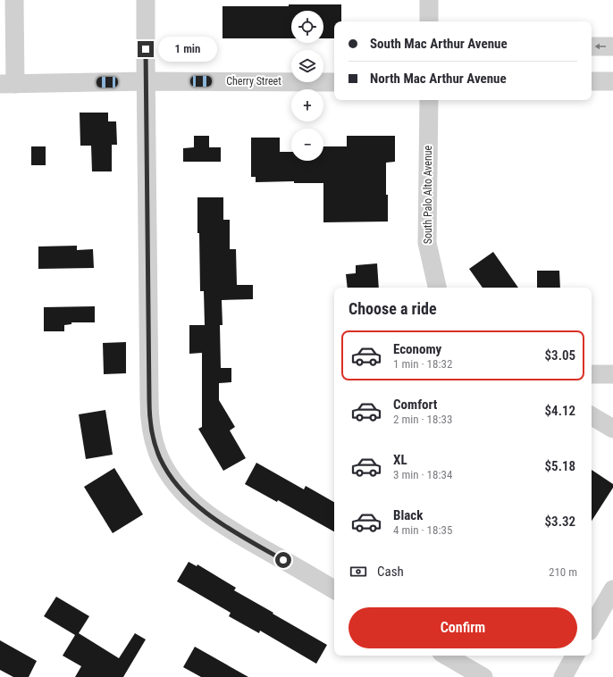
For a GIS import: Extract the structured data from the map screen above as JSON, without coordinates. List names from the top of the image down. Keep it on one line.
{"streets":{"street":["Cherry Street","South Palo Alto Avenue"]},"page":{"map_buttons":["+","−"],"banner":["South Mac Arthur Avenue","North Mac Arthur Avenue"],"bubble":"1 min","heading":"Choose a ride","list":[{"name":"Economy","note":"1 min · 18:32","value":"$3.05"},{"name":"Comfort","note":"2 min · 18:33","value":"$4.12"},{"name":"XL","note":"3 min · 18:34","value":"$5.18"},{"name":"Black","note":"4 min · 18:35","value":"$3.32"}],"pay":["Cash","210 m"],"buttons":"Confirm"}}
